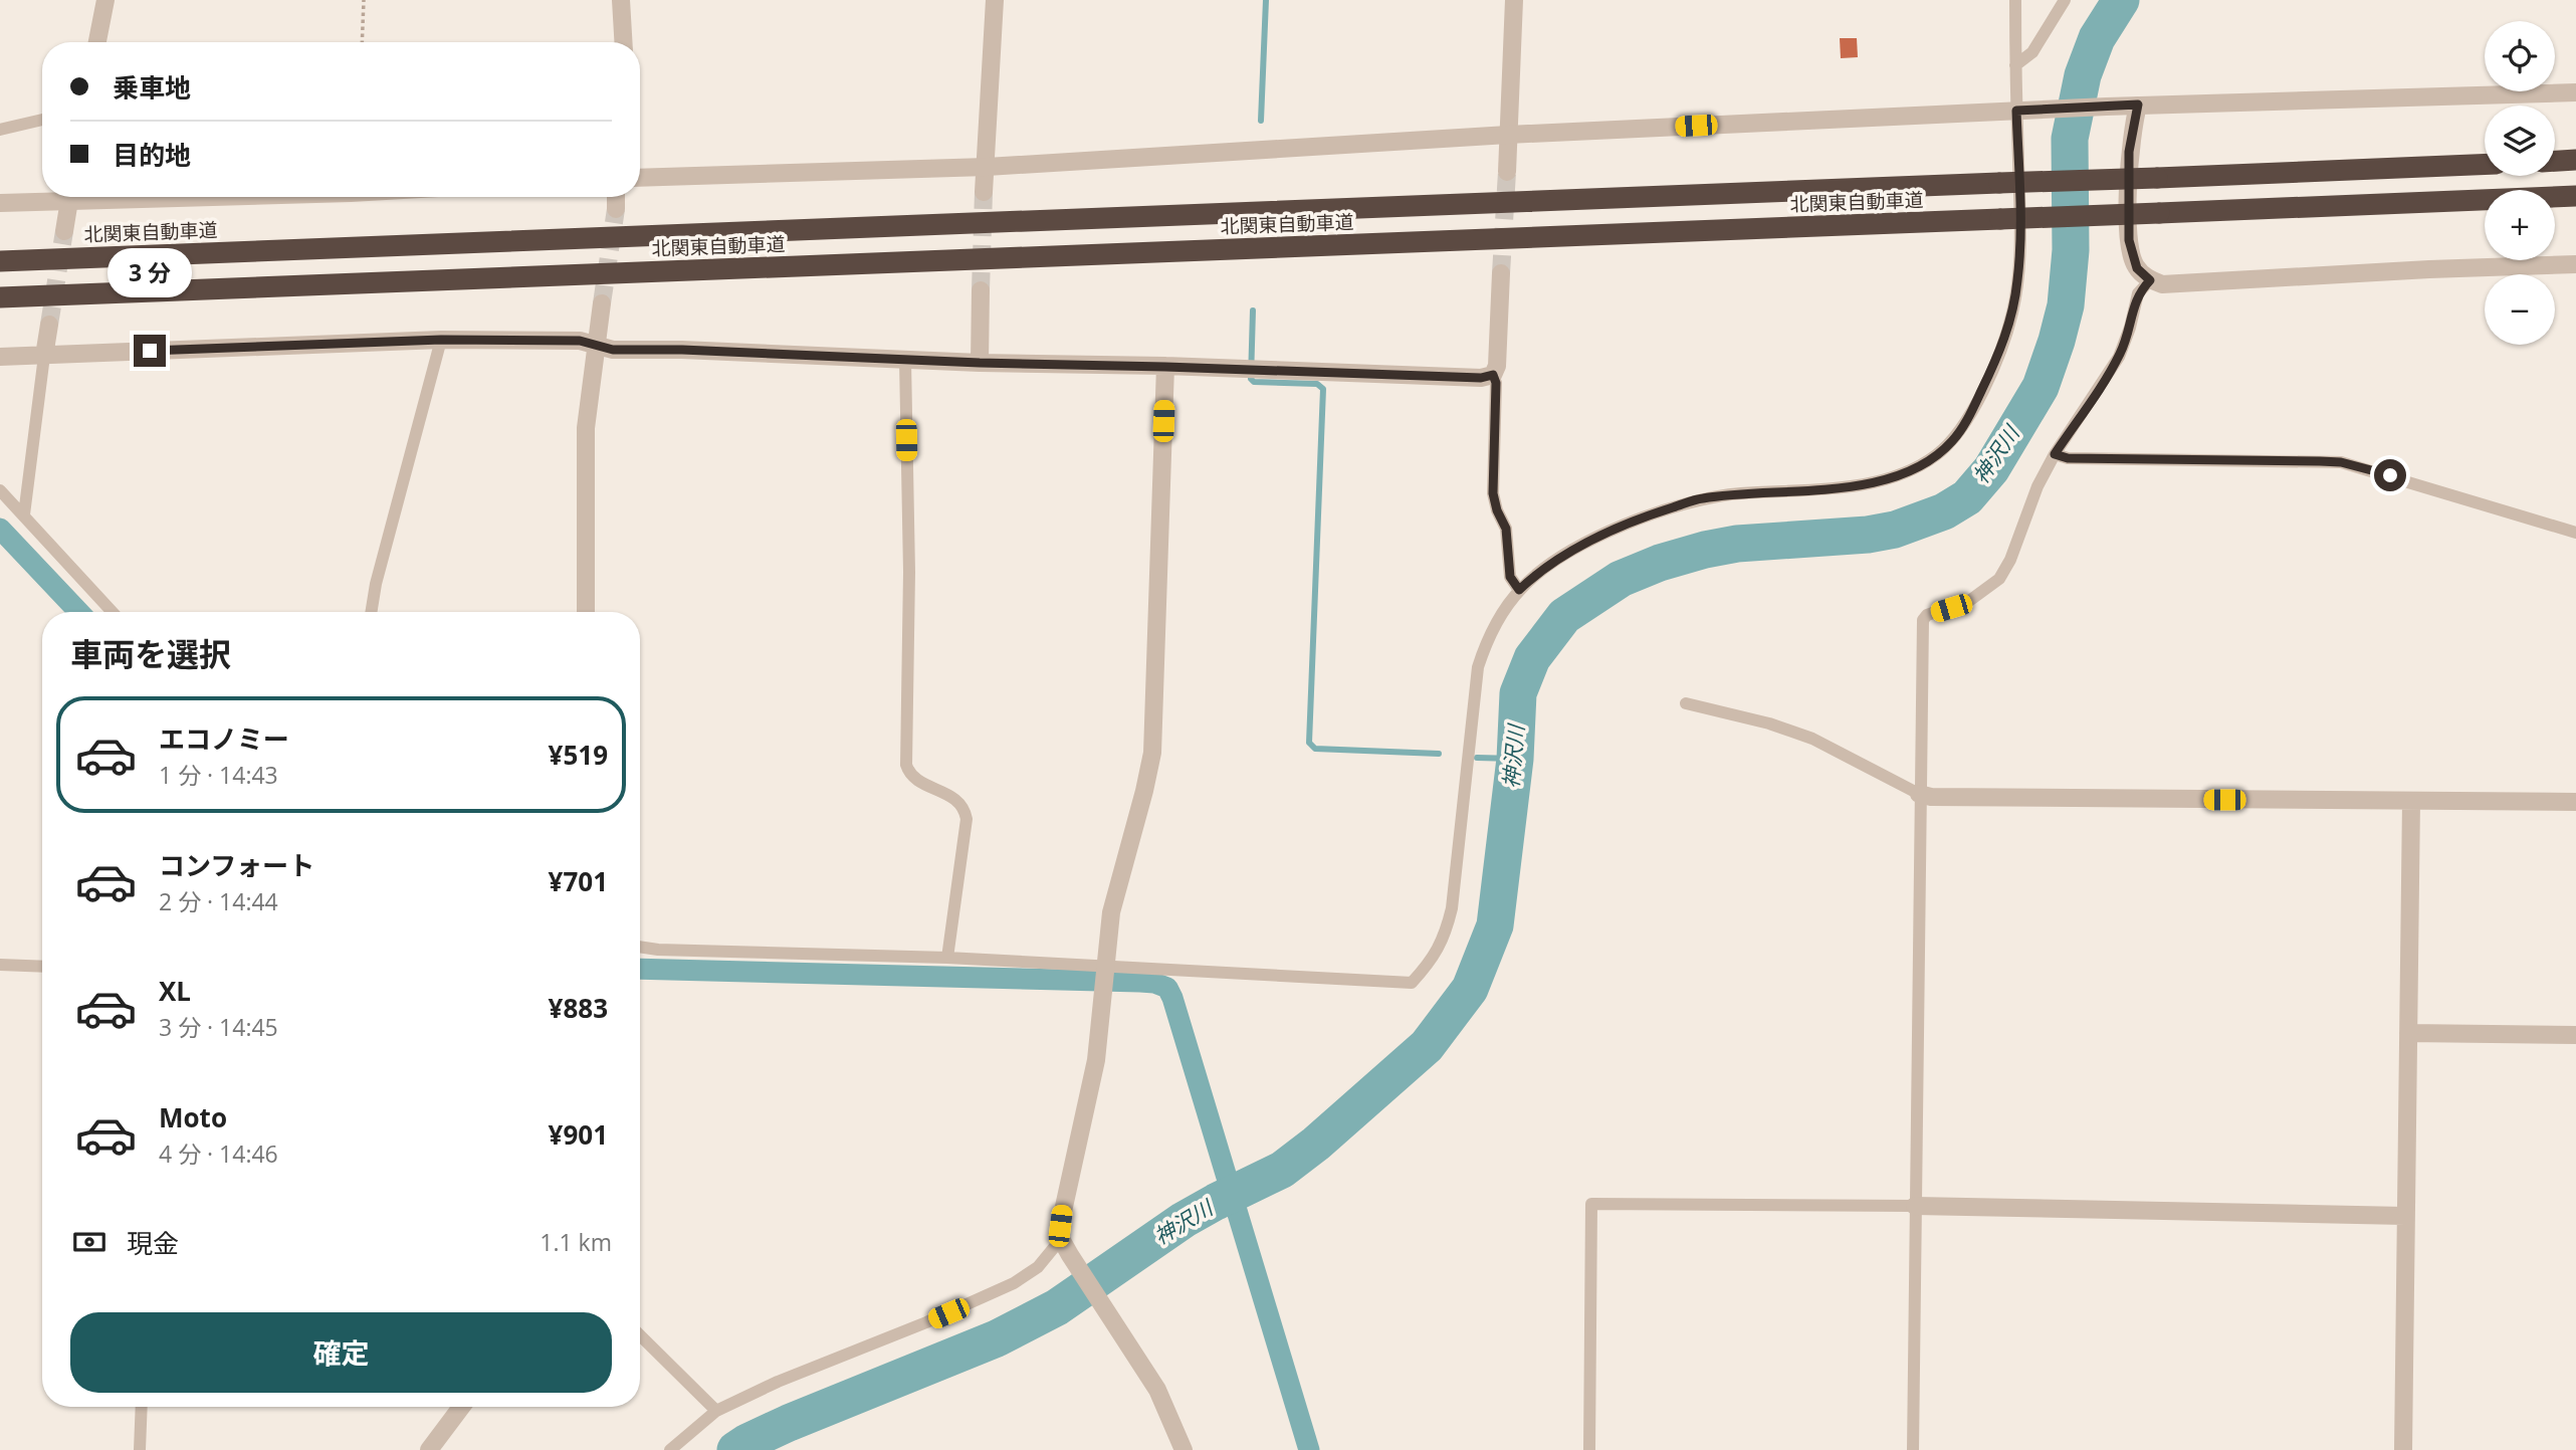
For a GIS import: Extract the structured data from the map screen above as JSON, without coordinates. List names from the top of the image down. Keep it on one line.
{"streets":{"highway":["北関東自動車道"]},"water":["神沢川"],"page":{"map_buttons":["+","−"],"banner":["乗車地","目的地"],"bubble":"3 分","heading":"車両を選択","list":[{"name":"エコノミー","note":"1 分 · 14:43","value":"¥519"},{"name":"コンフォート","note":"2 分 · 14:44","value":"¥701"},{"name":"XL","note":"3 分 · 14:45","value":"¥883"},{"name":"Moto","note":"4 分 · 14:46","value":"¥901"}],"pay":["現金","1.1 km"],"buttons":"確定"}}
